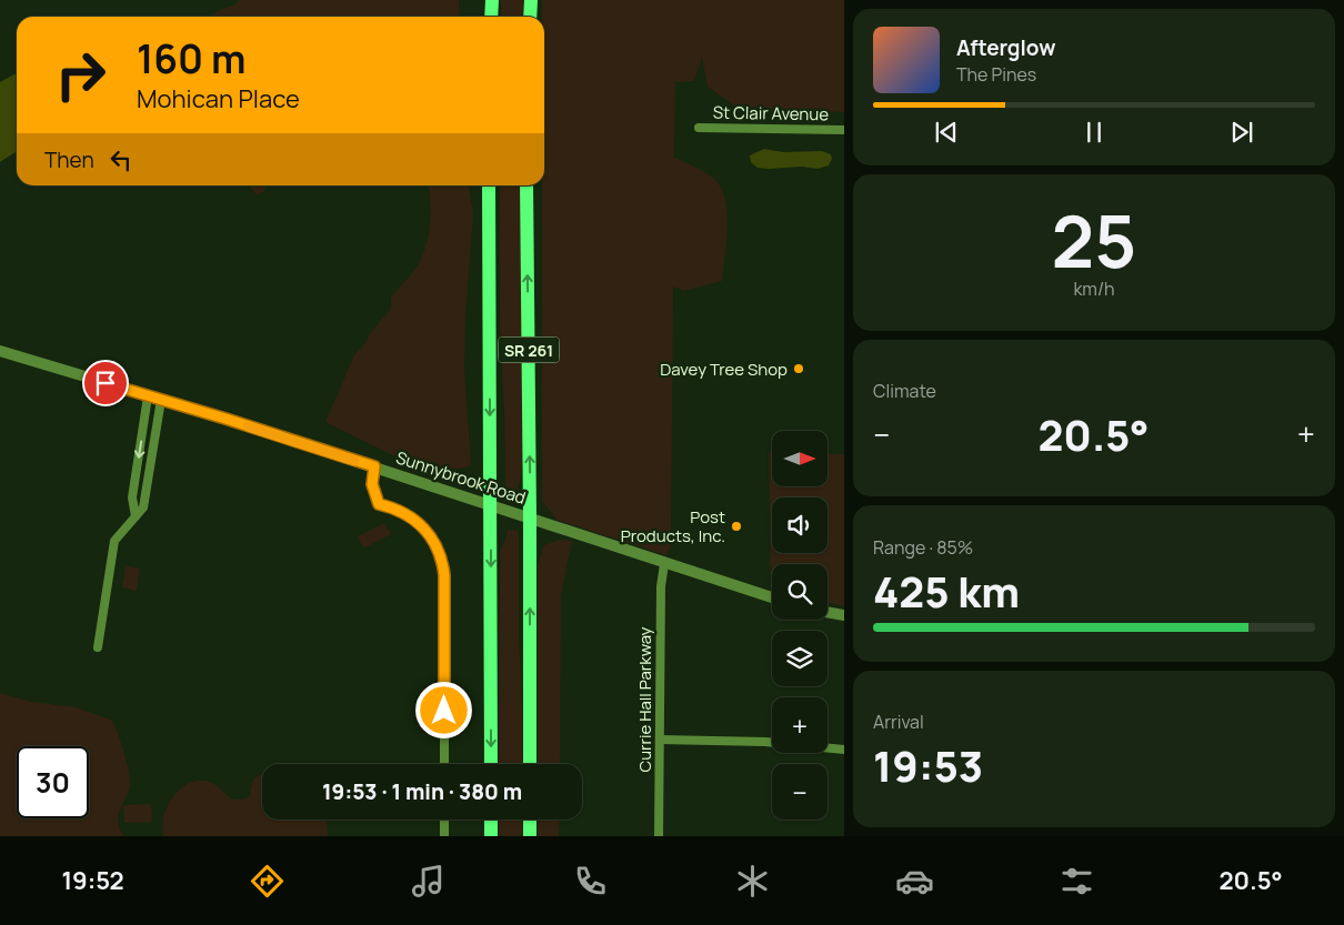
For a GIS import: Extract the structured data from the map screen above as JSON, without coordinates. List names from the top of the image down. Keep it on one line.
{"streets":{"main road":["SR 261"],"street":["St Clair Avenue","Sunnybrook Road","Currie Hall Parkway"]},"crossings":[["SR 261","Sunnybrook Road"],["Sunnybrook Road","Currie Hall Parkway"]],"places":["Davey Tree Shop","Post Products, Inc."],"north":"right","page":{"turn":["160 m","Mohican Place"],"song":["Afterglow","The Pines"],"then":"Then","tile":[["25","km/h"],"Climate",["Range · 85%","425 km"],["Arrival","19:53"]],"heat":["−","20.5°","+"],"map_buttons":["+","−"],"limit":"30","trip":"19:53 · 1 min · 380 m","tabs":["19:52","20.5°"]}}
